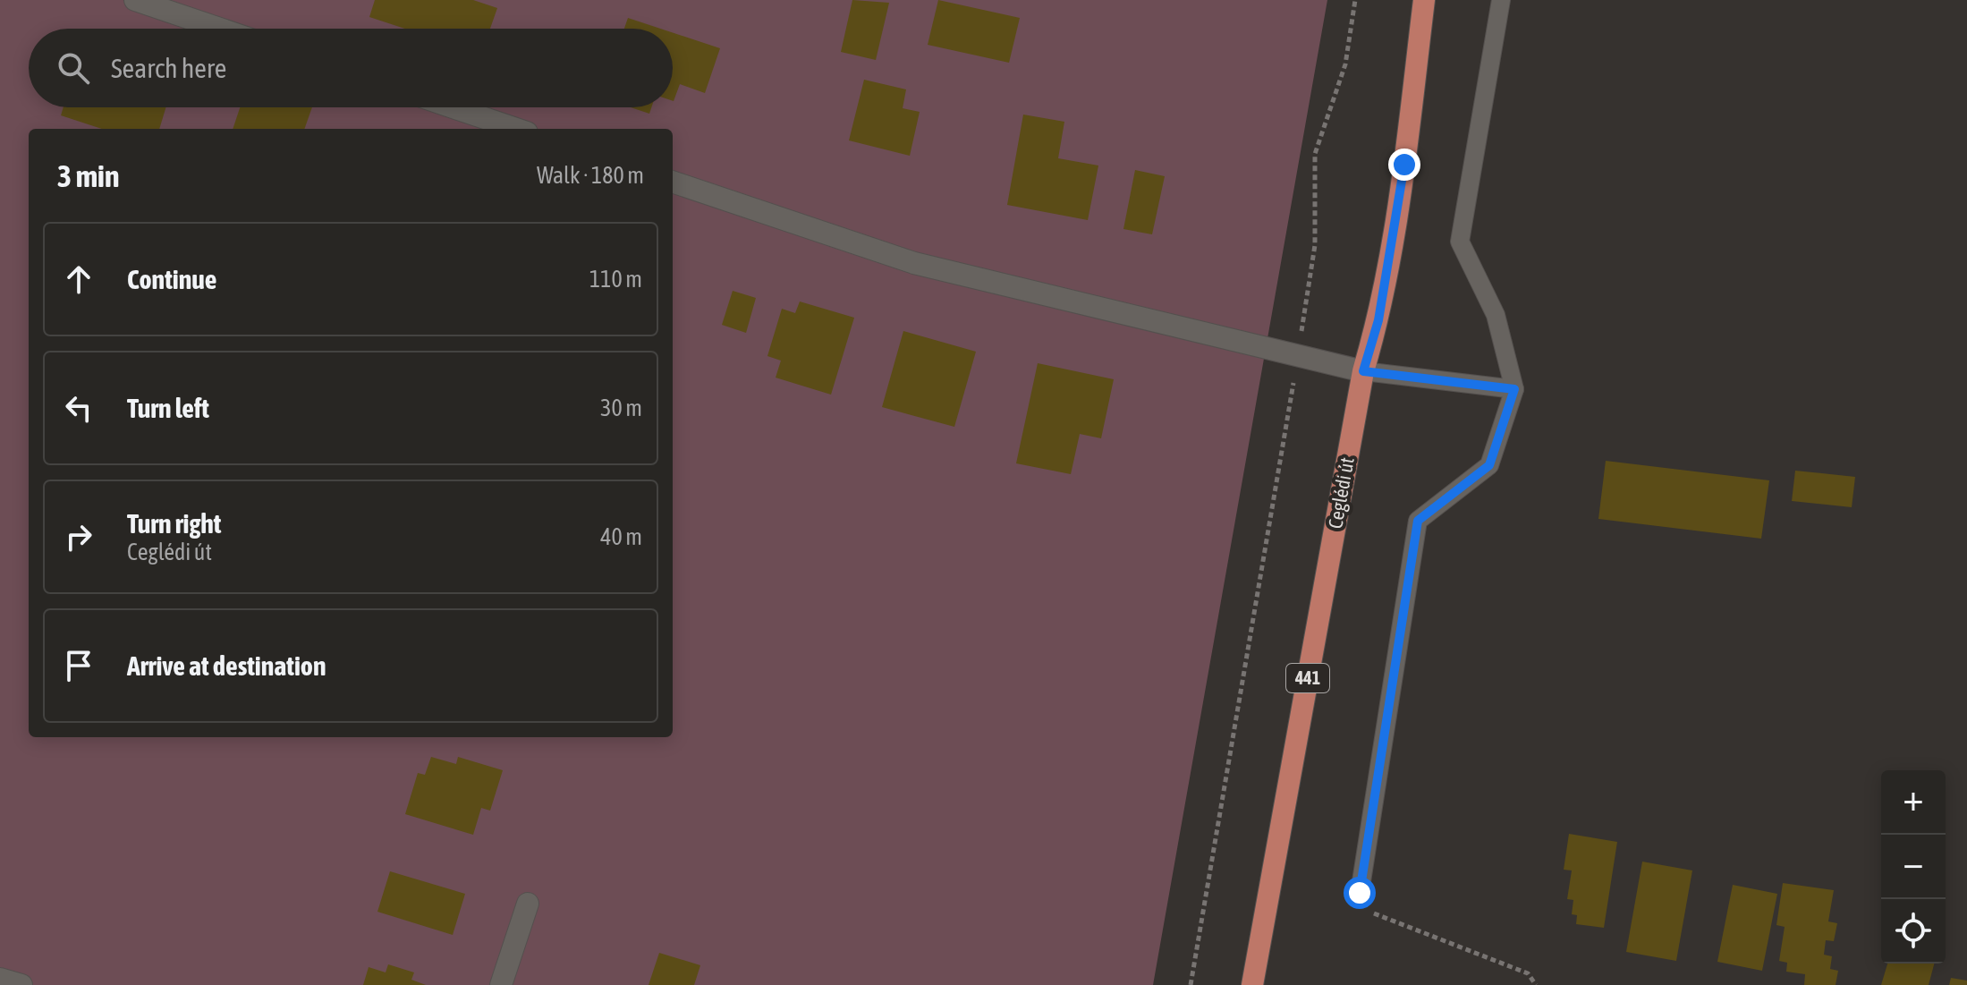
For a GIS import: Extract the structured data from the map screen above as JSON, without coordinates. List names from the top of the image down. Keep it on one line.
{"streets":{"main road":["Ceglédi út","441"]},"page":{"search":"Search here","heading":["3 min","Walk · 180 m"],"list":[["Continue","110 m"],["Turn left","30 m"],["Turn right","Ceglédi út","40 m"],"Arrive at destination"],"map_buttons":["+","−"]}}
